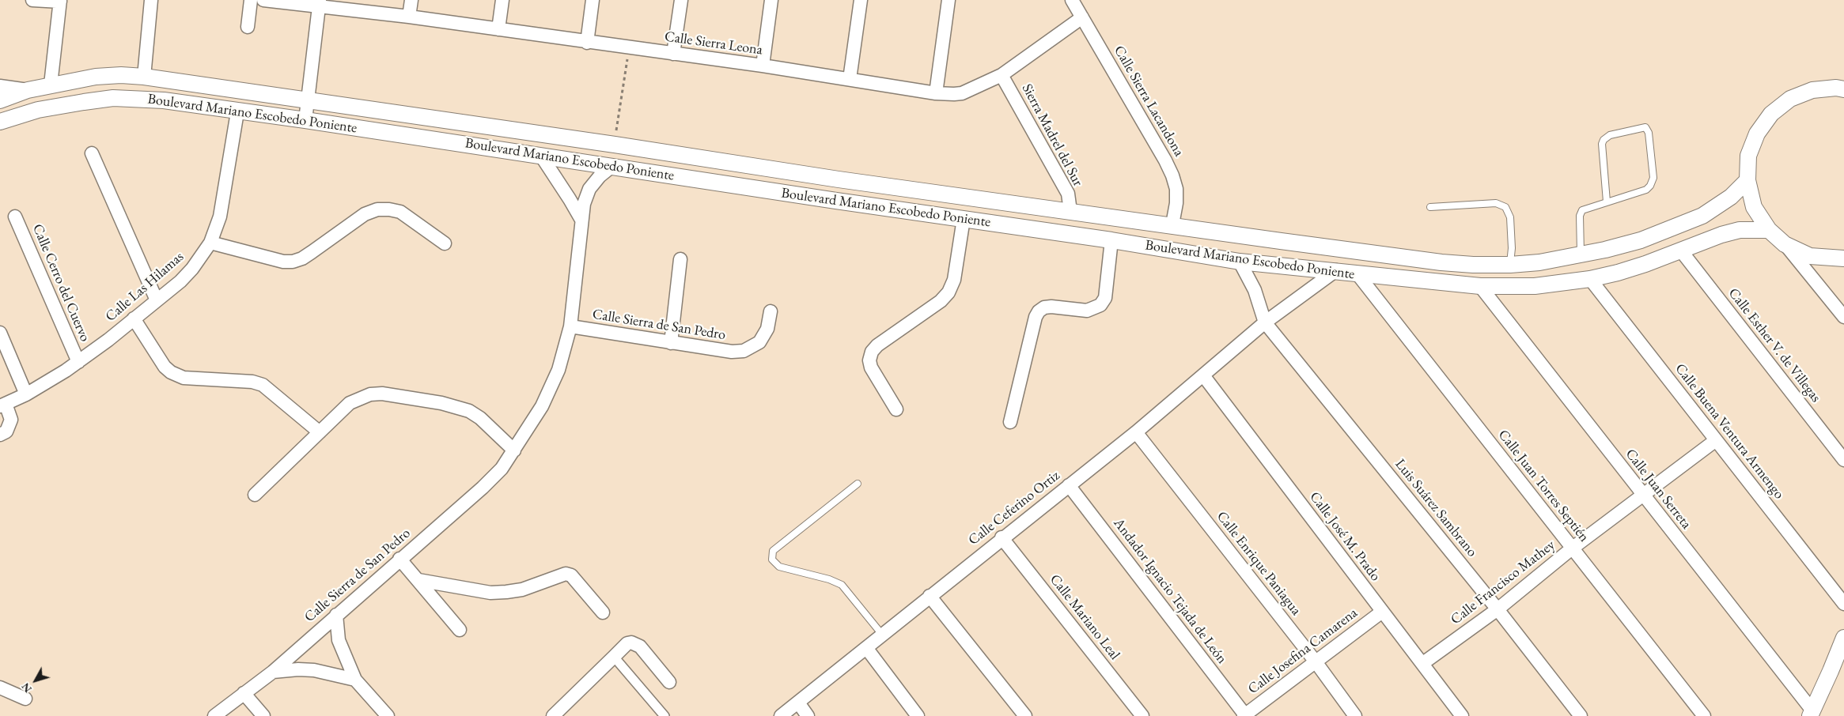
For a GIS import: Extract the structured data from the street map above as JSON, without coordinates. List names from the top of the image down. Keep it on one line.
{"streets":{"street":["Calle Sierra Leona","Calle Sierra Lacandona","Boulevard Mariano Escobedo Poniente","Sierra Madrel del Sur","Calle Cerro del Cuervo","Calle Las Hilamas","Calle Sierra de San Pedro","Calle Esther V. de Villegas","Calle Buena Ventura Armengo","Calle Juan Torres Septién","Calle Juan Serreta","Calle Ceferino Ortiz","Luis Suárez Sambrano","Calle José M. Prado","Calle Enrique Paniagua","Calle Francisco Mathey","Andador Ignacio Tejada de León","Calle Mariano Leal","Calle Josefina Camarena"]},"crossings":[["Calle Sierra Leona","Calle Sierra Lacandona"],["Calle Sierra Leona","Sierra Madrel del Sur"],["Calle Sierra Lacandona","Boulevard Mariano Escobedo Poniente"],["Boulevard Mariano Escobedo Poniente","Sierra Madrel del Sur"],["Boulevard Mariano Escobedo Poniente","Calle Las Hilamas"],["Boulevard Mariano Escobedo Poniente","Calle Sierra de San Pedro"],["Boulevard Mariano Escobedo Poniente","Calle Esther V. de Villegas"],["Boulevard Mariano Escobedo Poniente","Calle Buena Ventura Armengo"],["Boulevard Mariano Escobedo Poniente","Calle Juan Torres Septién"],["Boulevard Mariano Escobedo Poniente","Calle Juan Serreta"],["Boulevard Mariano Escobedo Poniente","Calle Ceferino Ortiz"],["Calle Cerro del Cuervo","Calle Las Hilamas"],["Calle Buena Ventura Armengo","Calle Francisco Mathey"],["Calle Juan Torres Septién","Calle Francisco Mathey"],["Calle Juan Serreta","Calle Francisco Mathey"],["Calle Ceferino Ortiz","Luis Suárez Sambrano"],["Calle Ceferino Ortiz","Calle José M. Prado"],["Calle Ceferino Ortiz","Calle Enrique Paniagua"],["Calle Ceferino Ortiz","Andador Ignacio Tejada de León"],["Calle Ceferino Ortiz","Calle Mariano Leal"],["Luis Suárez Sambrano","Calle Francisco Mathey"],["Calle José M. Prado","Calle Francisco Mathey"],["Calle José M. Prado","Calle Josefina Camarena"],["Calle Enrique Paniagua","Calle Josefina Camarena"],["Andador Ignacio Tejada de León","Calle Josefina Camarena"]],"north":"bottom left"}
